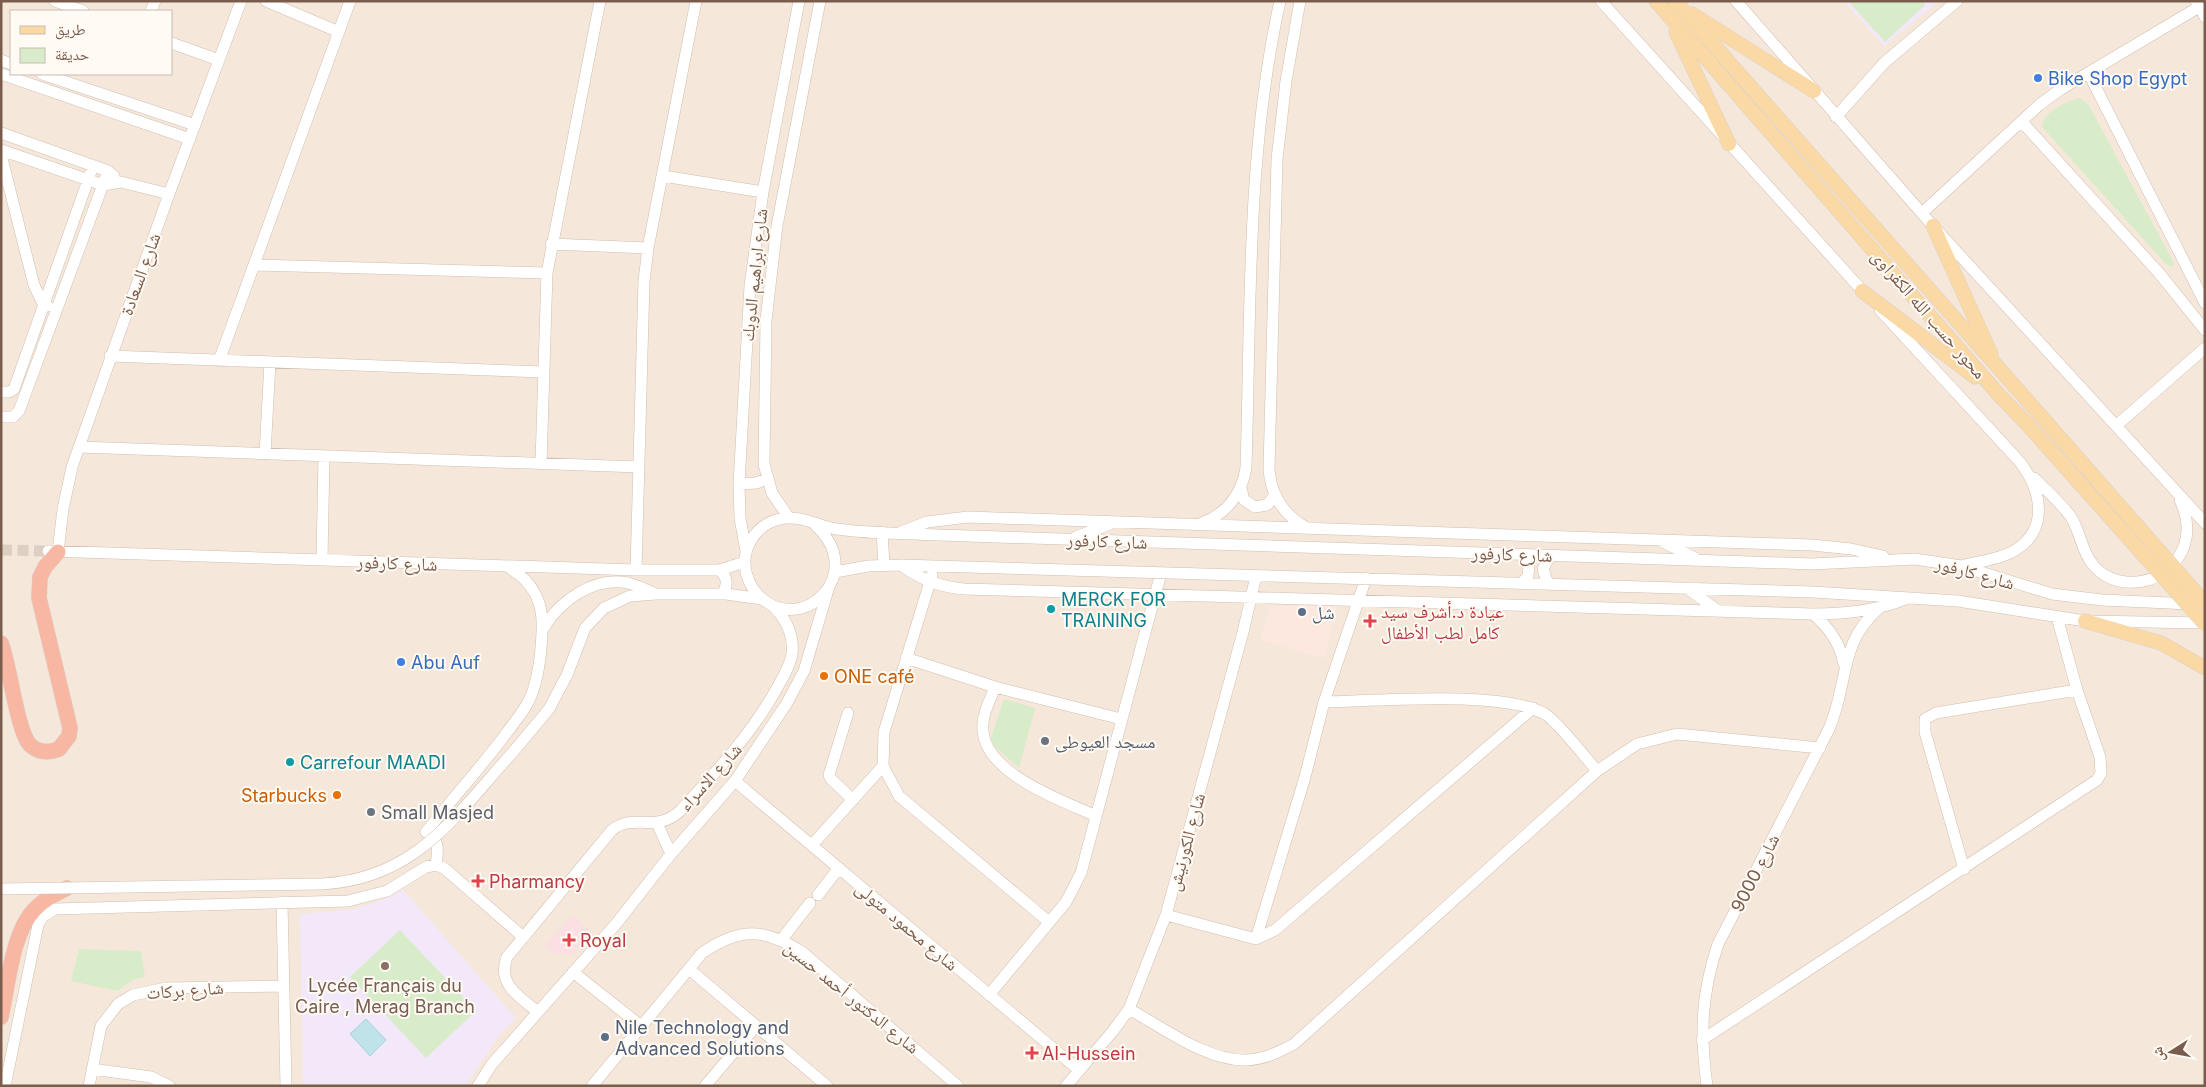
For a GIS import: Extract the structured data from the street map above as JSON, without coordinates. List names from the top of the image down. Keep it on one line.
{"streets":{"main road":["محور حسب الله الكفراوى"],"street":["شارع السعادة","شارع ابراهيم الدوبك","شارع كارفور","شارع الاسراء","شارع الكورنيش","شارع 9000","شارع محمود متولى","شارع بركات","شارع الدكتور أحمد حسين"]},"crossings":[["شارع السعادة","شارع كارفور"],["شارع ابراهيم الدوبك","شارع كارفور"],["شارع ابراهيم الدوبك","شارع الاسراء"],["محور حسب الله الكفراوى","شارع كارفور"],["شارع كارفور","شارع الاسراء"],["شارع كارفور","شارع الكورنيش"],["شارع الاسراء","شارع محمود متولى"],["شارع الكورنيش","شارع محمود متولى"]],"places":{"other":["Bike Shop Egypt","MERCK FOR TRAINING","شل","Abu Auf","ONE café","مسجد العيوطى","Carrefour MAADI","Starbucks","Small Masjed","Lycée Français du Caire , Merag Branch","Nile Technology and Advanced Solutions"],"health":["عيادة د.أشرف سيد كامل لطب الأطفال","Pharmancy","Royal","Al-Hussein"]},"legend":["طريق","حديقة"],"north":"left"}
